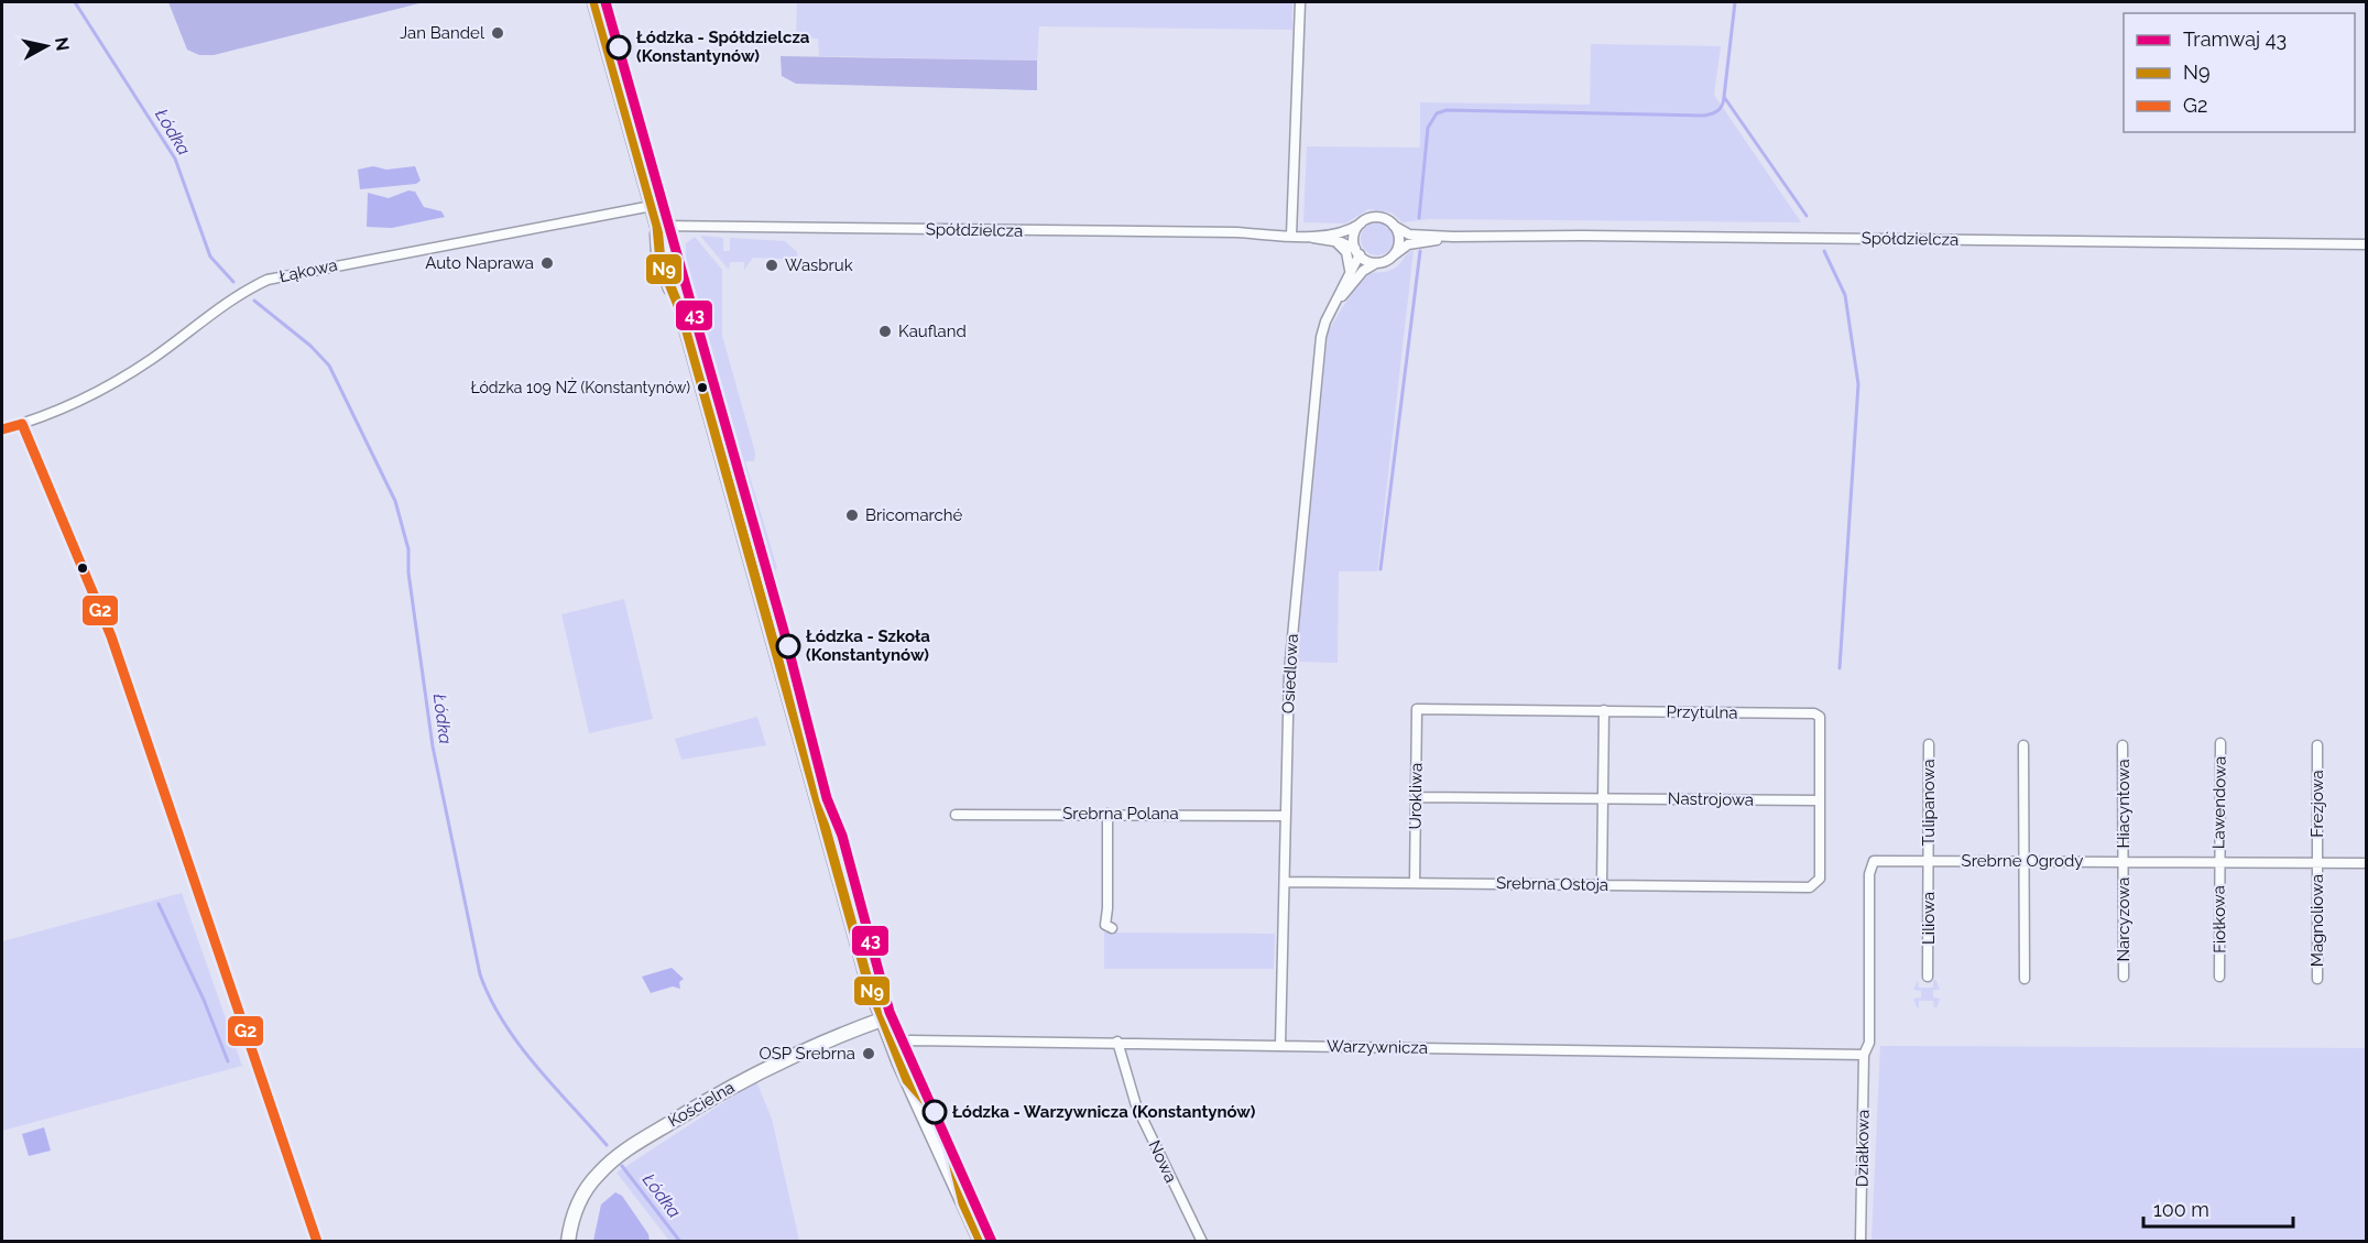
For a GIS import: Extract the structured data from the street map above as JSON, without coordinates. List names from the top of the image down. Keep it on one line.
{"streets":{"main road":["Kościelna"],"street":["Spółdzielcza","Łąkowa","Osiedlowa","Przytulna","Urokliwa","Nastrojowa","Tulipanowa","Lawendowa","Hiacyntowa","Frezjowa","Srebrna Polana","Srebrne Ogrody","Srebrna Ostoja","Liliowa","Narcyzowa","Fiołkowa","Magnoliowa","Warzywnicza","Działkowa","Nowa"]},"crossings":[["Osiedlowa","Srebrna Polana"],["Osiedlowa","Srebrna Ostoja"],["Osiedlowa","Warzywnicza"],["Przytulna","Urokliwa"],["Przytulna","Nastrojowa"],["Przytulna","Srebrna Ostoja"],["Urokliwa","Nastrojowa"],["Urokliwa","Srebrna Ostoja"],["Tulipanowa","Srebrne Ogrody"],["Tulipanowa","Liliowa"],["Lawendowa","Srebrne Ogrody"],["Lawendowa","Fiołkowa"],["Hiacyntowa","Srebrne Ogrody"],["Hiacyntowa","Narcyzowa"],["Frezjowa","Srebrne Ogrody"],["Frezjowa","Magnoliowa"],["Srebrne Ogrody","Liliowa"],["Srebrne Ogrody","Narcyzowa"],["Srebrne Ogrody","Fiołkowa"],["Srebrne Ogrody","Magnoliowa"],["Srebrne Ogrody","Warzywnicza"],["Srebrne Ogrody","Działkowa"],["Warzywnicza","Działkowa"],["Warzywnicza","Nowa"]],"water":["Łódka"],"places":["Jan Bandel","Łódzka - Spółdzielcza (Konstantynów)","Auto Naprawa","Wasbruk","Kaufland","Łódzka 109 NŻ (Konstantynów)","Bricomarché","Łódzka - Szkoła (Konstantynów)","OSP Srebrna","Łódzka - Warzywnicza (Konstantynów)"],"lines":["tram line 43","transit line N9","transit line G2"],"legend":["Tramwaj 43","N9","G2"],"scale_bar":"100 m","north":"right"}
